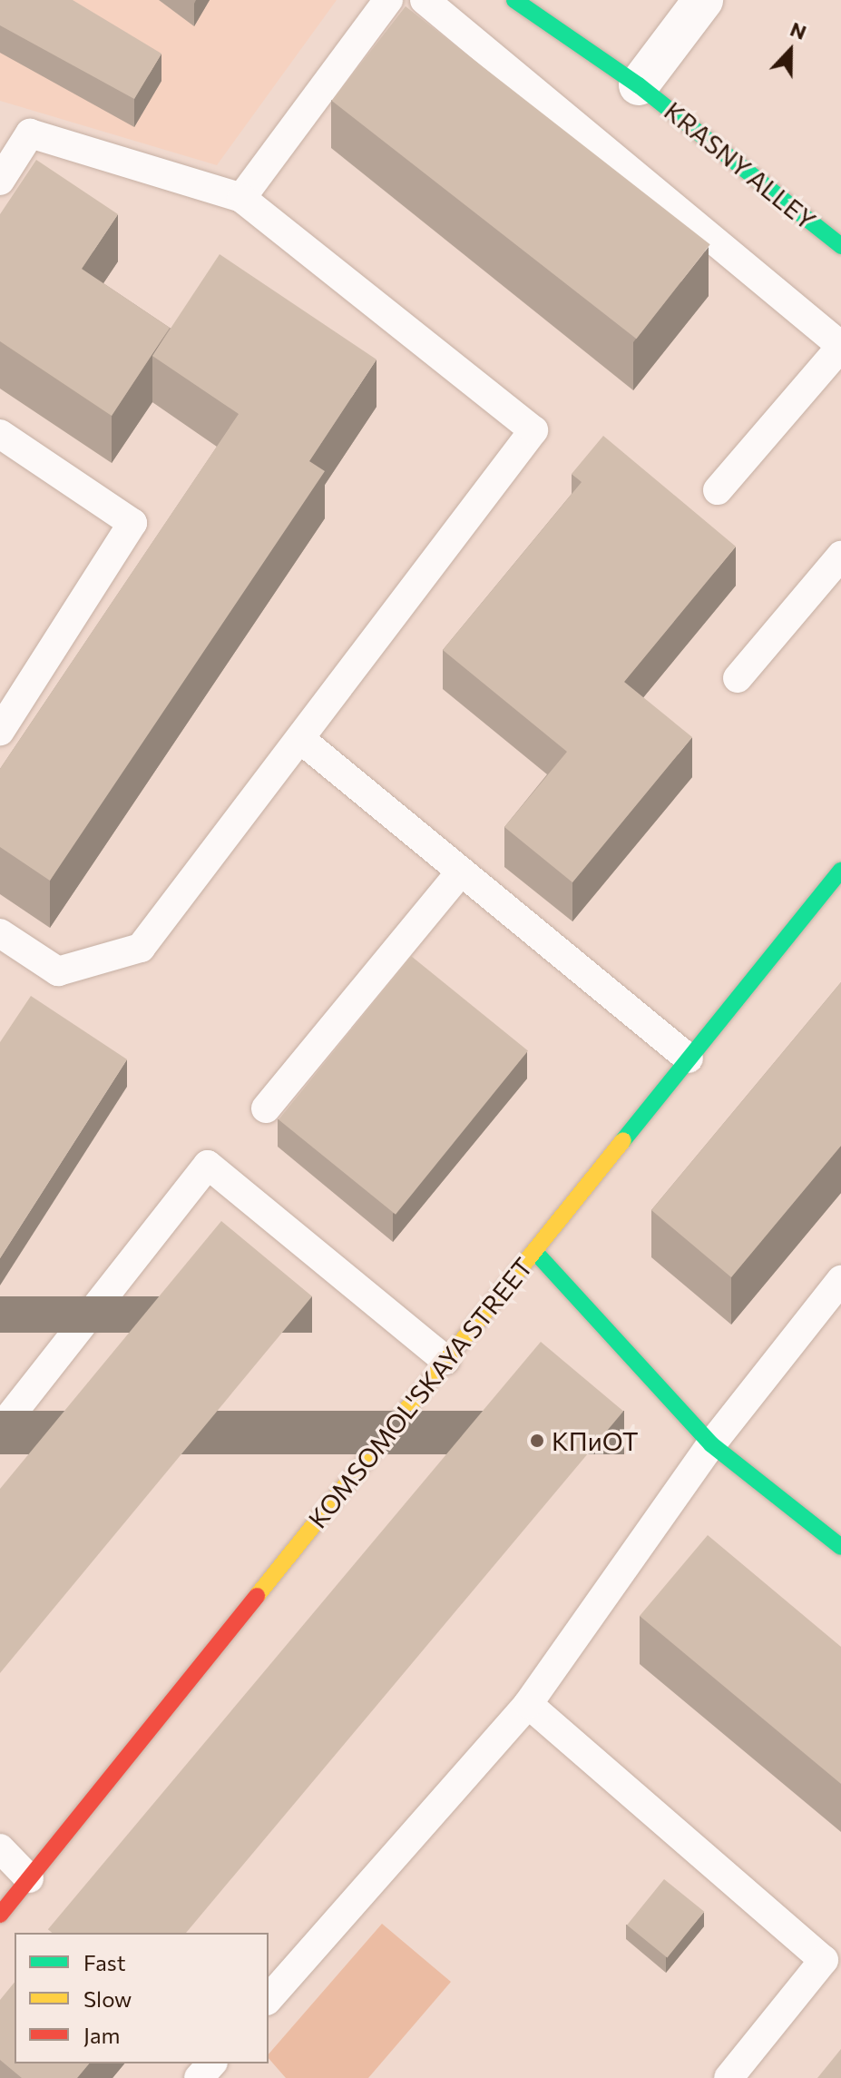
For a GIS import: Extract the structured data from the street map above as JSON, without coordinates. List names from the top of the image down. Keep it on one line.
{"streets":{"street":["KRASNY ALLEY","KOMSOMOL'SKAYA STREET"]},"places":["КПиОТ"],"legend":["Fast","Slow","Jam"],"north":"top"}
